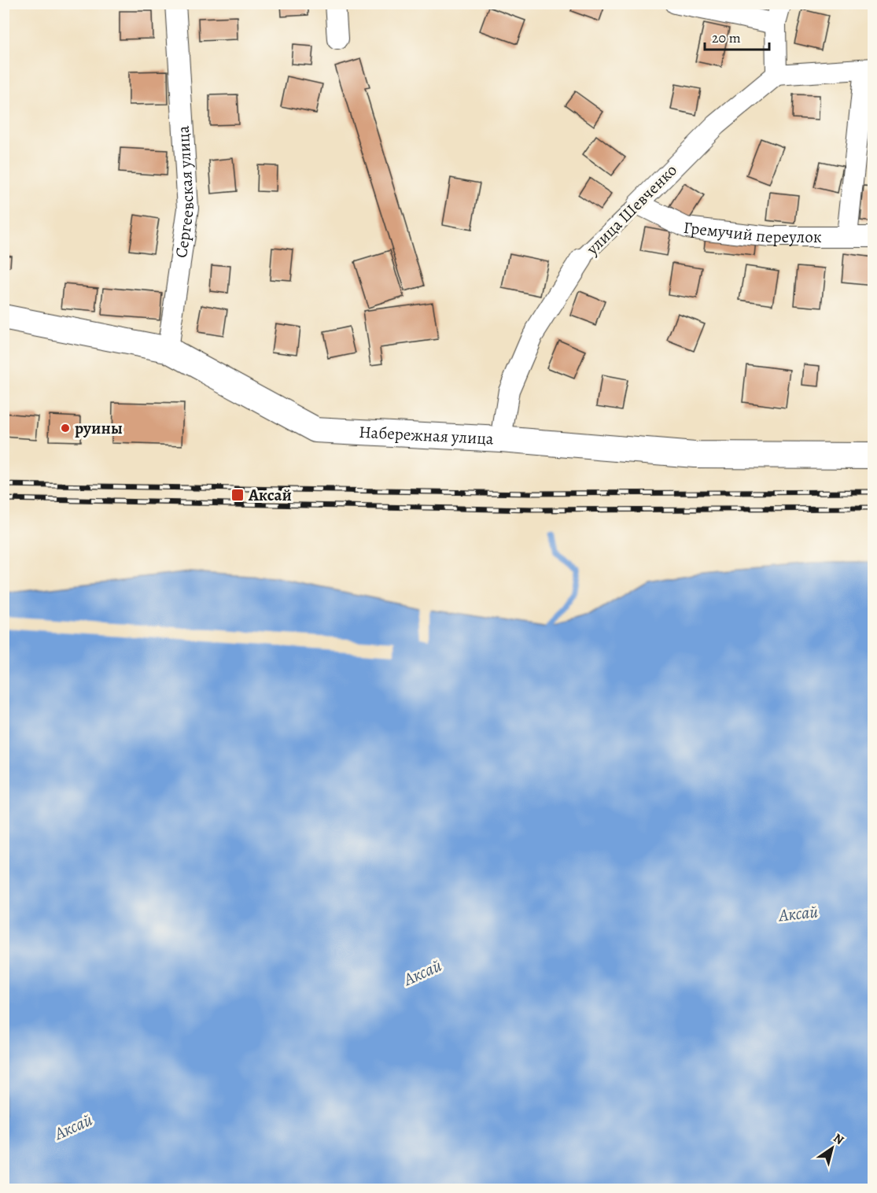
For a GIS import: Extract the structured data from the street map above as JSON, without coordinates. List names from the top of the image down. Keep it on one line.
{"streets":{"street":["Сергеевская улица","улица Шевченко","Гремучий переулок","Набережная улица"]},"crossings":[["Сергеевская улица","Набережная улица"],["улица Шевченко","Гремучий переулок"],["улица Шевченко","Набережная улица"]],"water":["Аксай"],"places":{"other":["руины"],"transit":["Аксай"]},"scale_bar":"20 m","north":"top right"}
